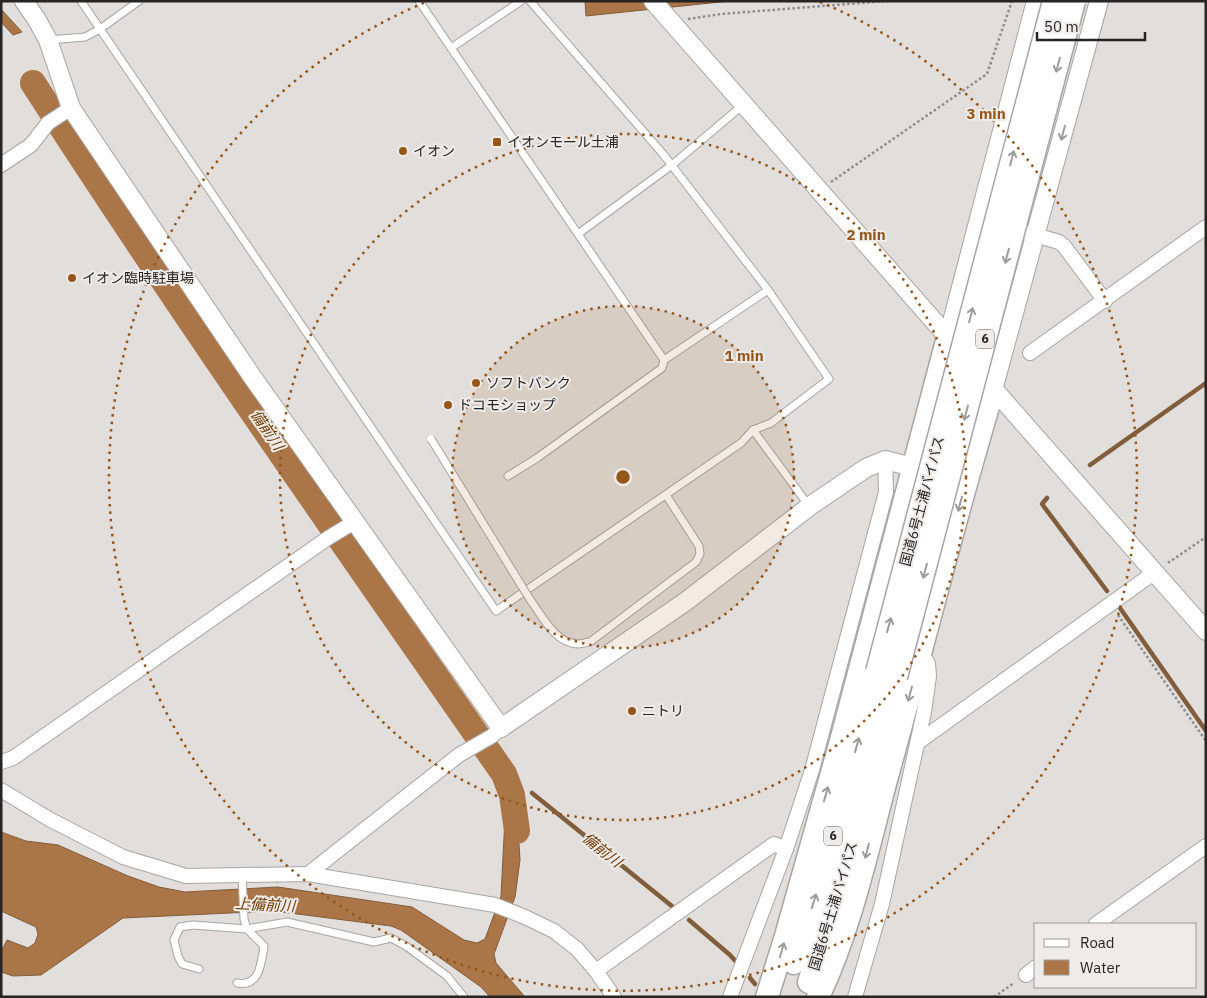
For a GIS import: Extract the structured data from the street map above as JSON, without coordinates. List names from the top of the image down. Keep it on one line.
{"streets":{"highway":["6","国道6号土浦バイパス"]},"water":["備前川","上備前川"],"places":{"transit":["イオンモール土浦"],"other":["イオン","イオン臨時駐車場","ソフトバンク","ドコモショップ","ニトリ"]},"legend":["Road","Water"],"scale_bar":"50 m","rings":["3 min","2 min","1 min"]}
